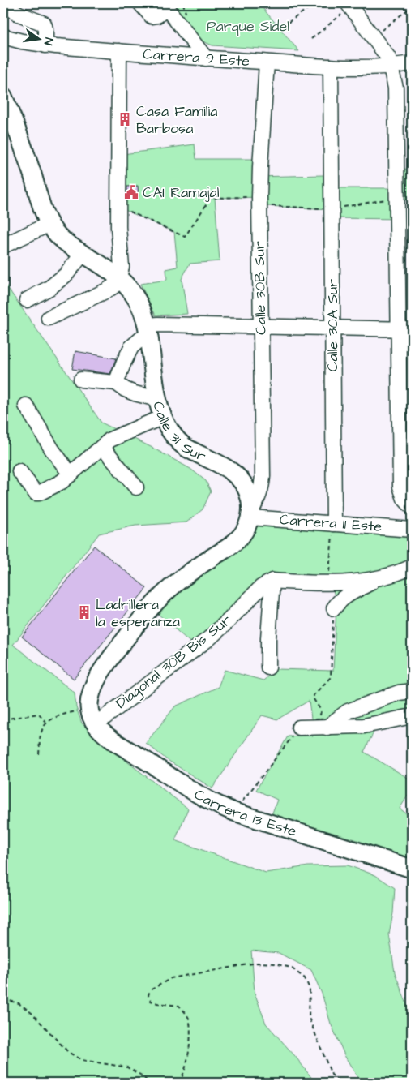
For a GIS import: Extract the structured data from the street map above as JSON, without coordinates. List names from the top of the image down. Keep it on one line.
{"streets":{"main road":["Calle 31 Sur","Carrera 13 Este"],"street":["Carrera 9 Este","Calle 30B Sur","Calle 30A Sur","Carrera 11 Este","Diagonal 30B Bis Sur"]},"crossings":[["Carrera 9 Este","Calle 30B Sur"],["Carrera 9 Este","Calle 30A Sur"],["Calle 30B Sur","Calle 31 Sur"],["Calle 30B Sur","Carrera 11 Este"],["Calle 30A Sur","Carrera 11 Este"],["Calle 31 Sur","Carrera 11 Este"],["Diagonal 30B Bis Sur","Carrera 13 Este"]],"parks":["Parque Sidel"],"places":{"building":["Casa Familia Barbosa","Ladrillera la esperanza"],"public building":["CAI Ramajal"]},"north":"right"}
